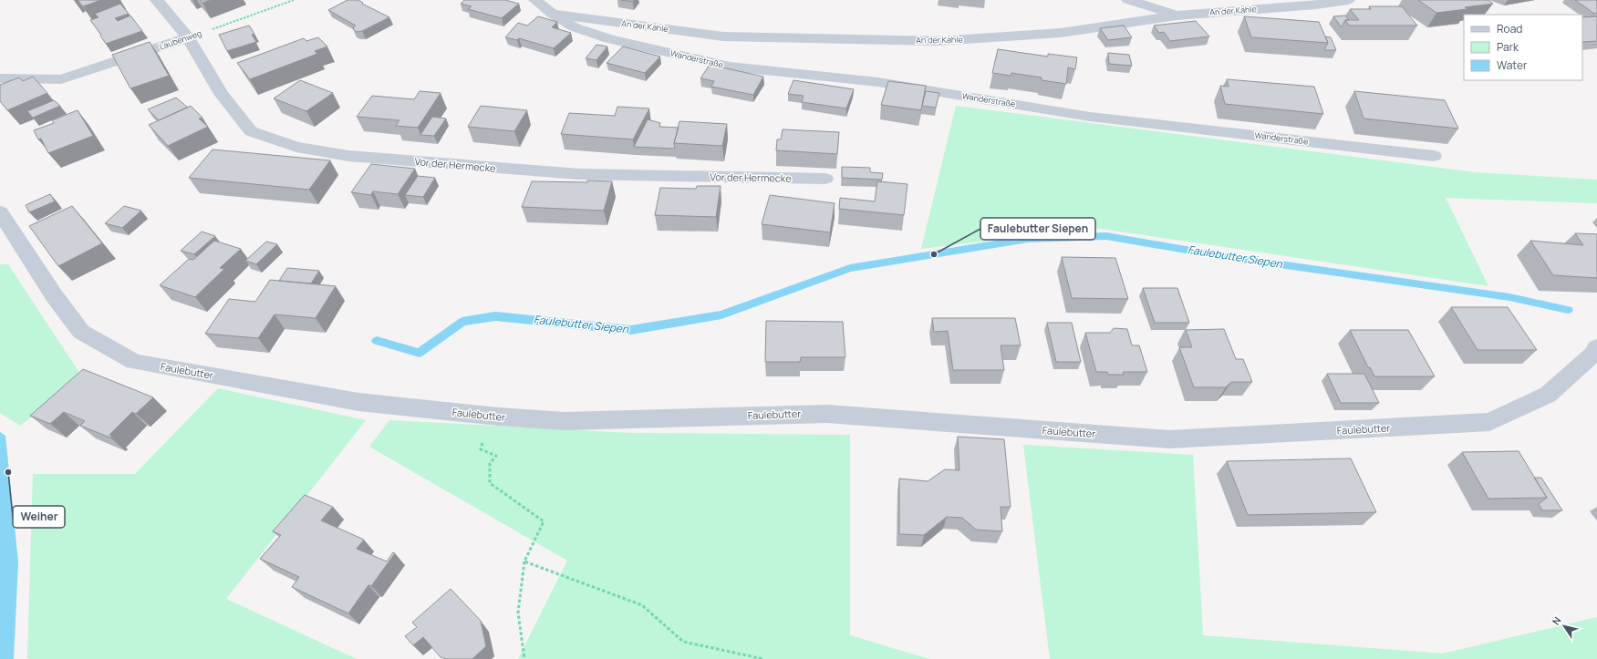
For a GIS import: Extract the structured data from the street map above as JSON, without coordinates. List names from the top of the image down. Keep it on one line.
{"streets":{"street":["An der Kahle","Laubenweg","Wanderstraße","Vor der Hermecke","Faulebutter"]},"crossings":[["An der Kahle","Wanderstraße"],["Laubenweg","Vor der Hermecke"]],"water":["Faulebutter Siepen"],"places":["Faulebutter Siepen","Weiher"],"legend":["Road","Park","Water"],"north":"top left"}
